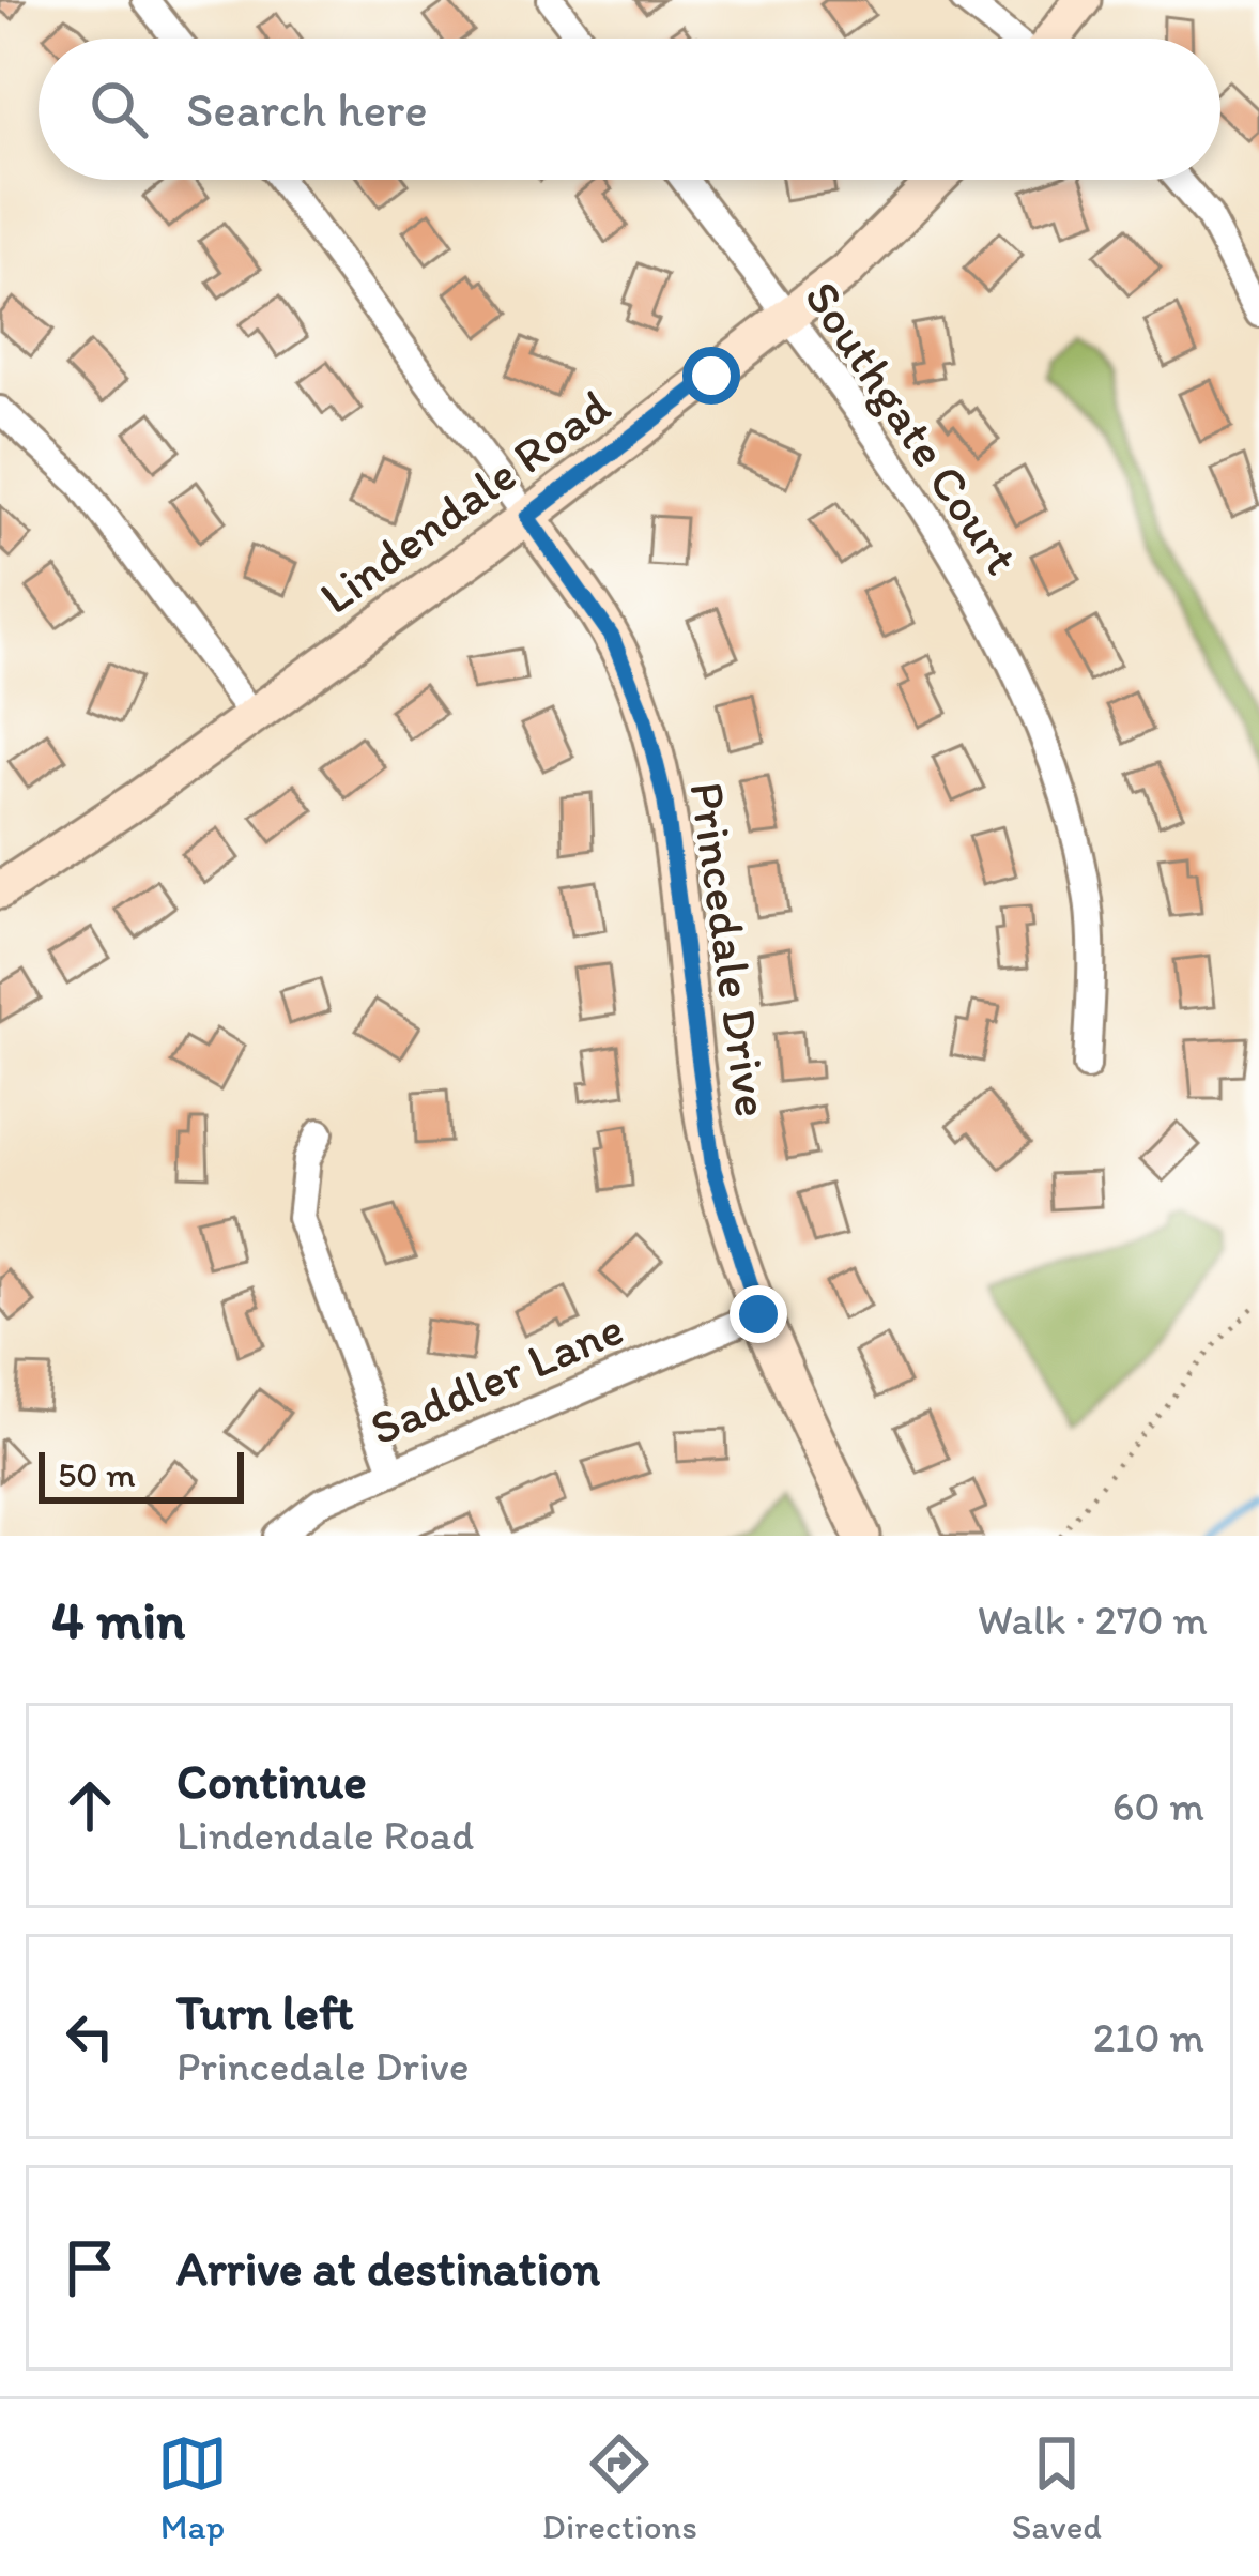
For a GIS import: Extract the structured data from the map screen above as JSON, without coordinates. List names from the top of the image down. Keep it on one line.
{"streets":{"street":["Southgate Court","Lindendale Road","Princedale Drive","Saddler Lane"]},"crossings":[["Southgate Court","Lindendale Road"],["Lindendale Road","Princedale Drive"],["Princedale Drive","Saddler Lane"]],"scale_bar":"50 m","page":{"search":"Search here","scale":"50 m","heading":["4 min","Walk · 270 m"],"list":[["Continue","Lindendale Road","60 m"],["Turn left","Princedale Drive","210 m"],"Arrive at destination"],"nav":["Map","Directions","Saved"]}}
